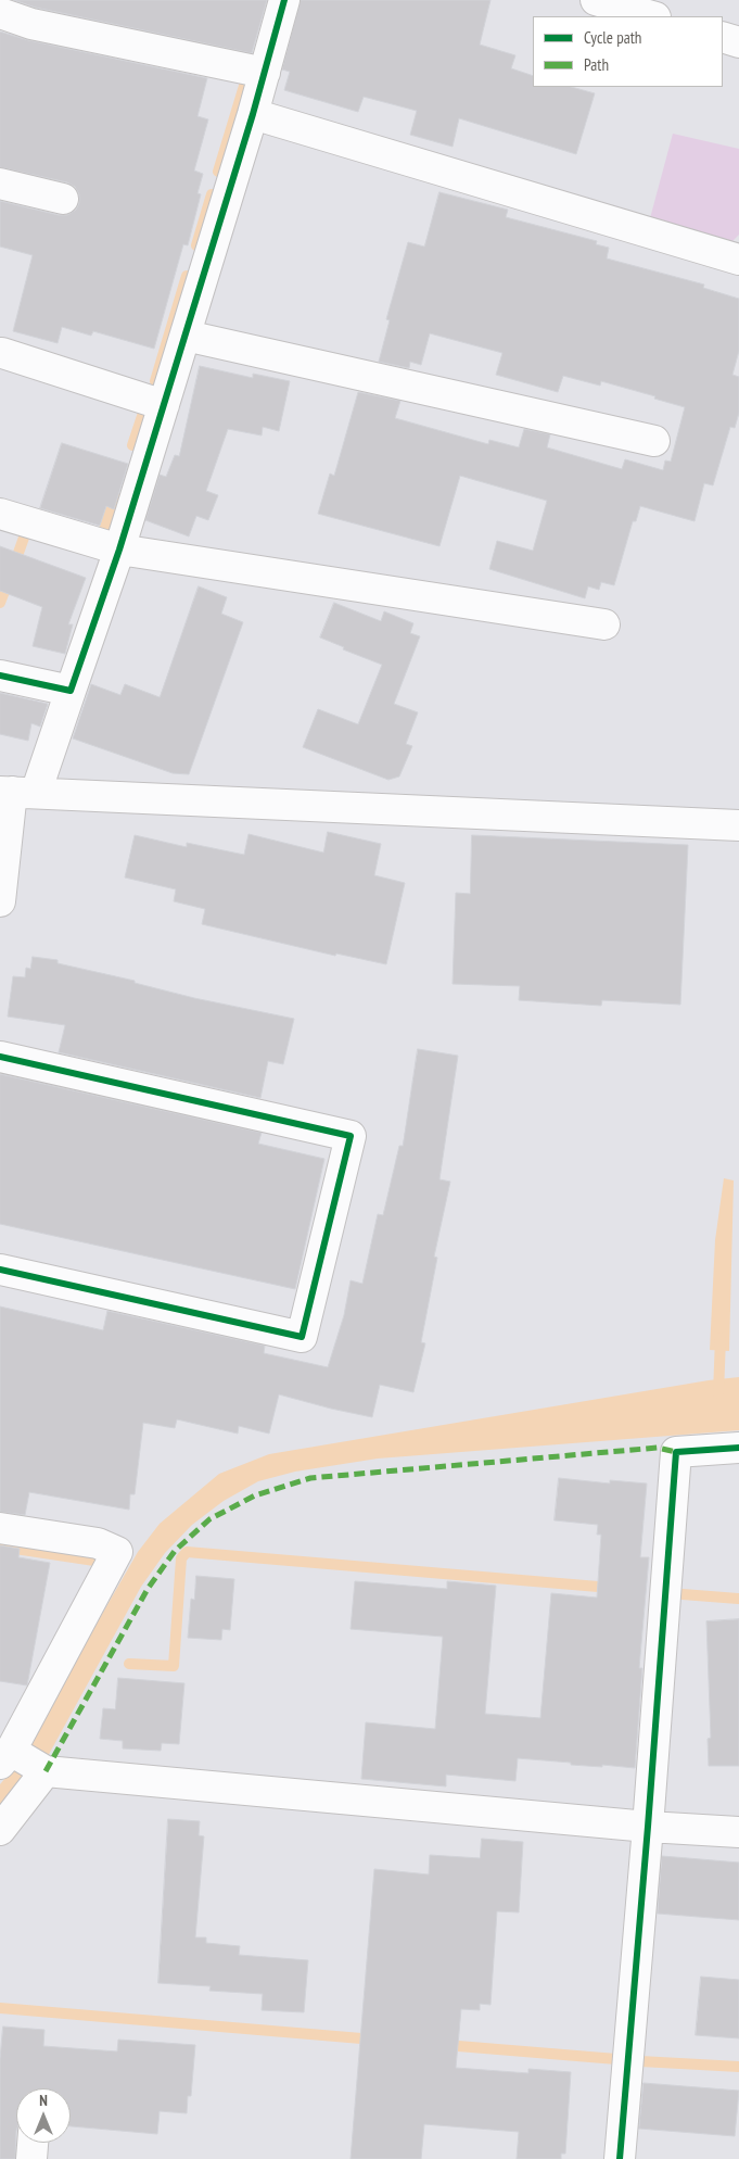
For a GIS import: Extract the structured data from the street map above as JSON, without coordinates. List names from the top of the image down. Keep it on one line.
{"legend":["Cycle path","Path"],"north":"top"}
